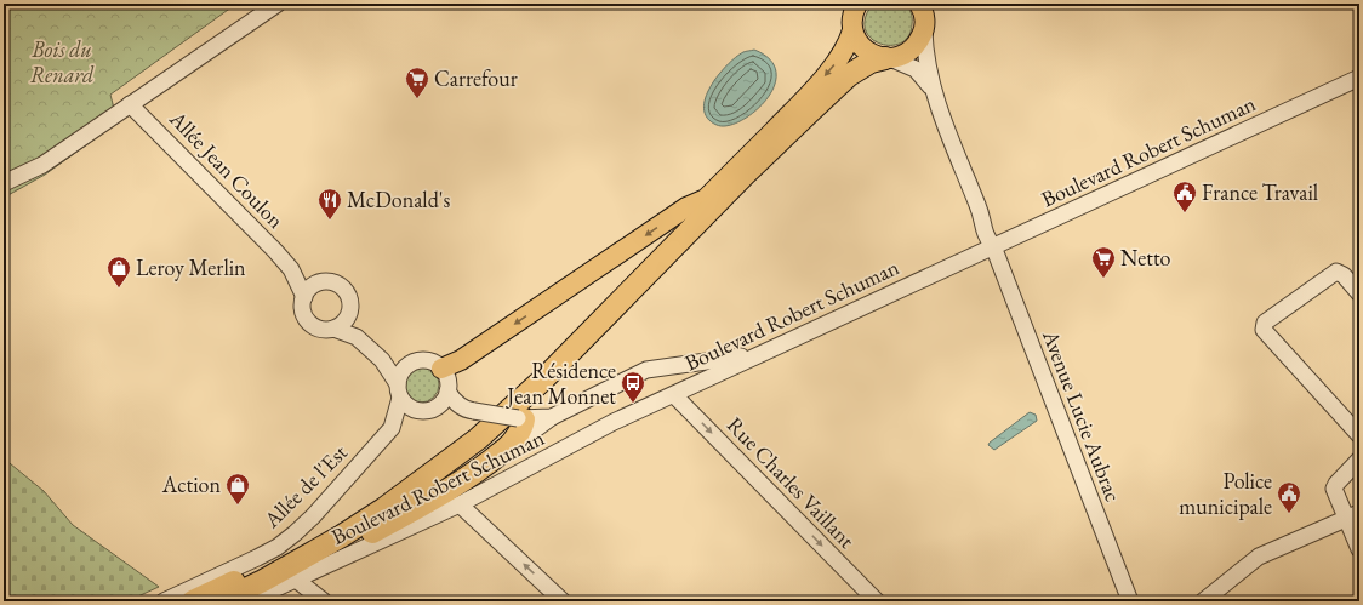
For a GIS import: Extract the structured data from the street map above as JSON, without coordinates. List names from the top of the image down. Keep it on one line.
{"streets":{"street":["Boulevard Robert Schuman","Allée Jean Coulon","Avenue Lucie Aubrac","Rue Charles Vaillant","Allée de l'Est"]},"crossings":[["Boulevard Robert Schuman","Avenue Lucie Aubrac"],["Boulevard Robert Schuman","Rue Charles Vaillant"]],"one_way":["Rue Charles Vaillant"],"parks":["Bois du Renard"],"places":{"supermarket":["Carrefour","Netto"],"public building":["France Travail","Police municipale"],"restaurant":["McDonald's"],"shop":["Leroy Merlin","Action"],"bus stop":["Résidence Jean Monnet"]}}
